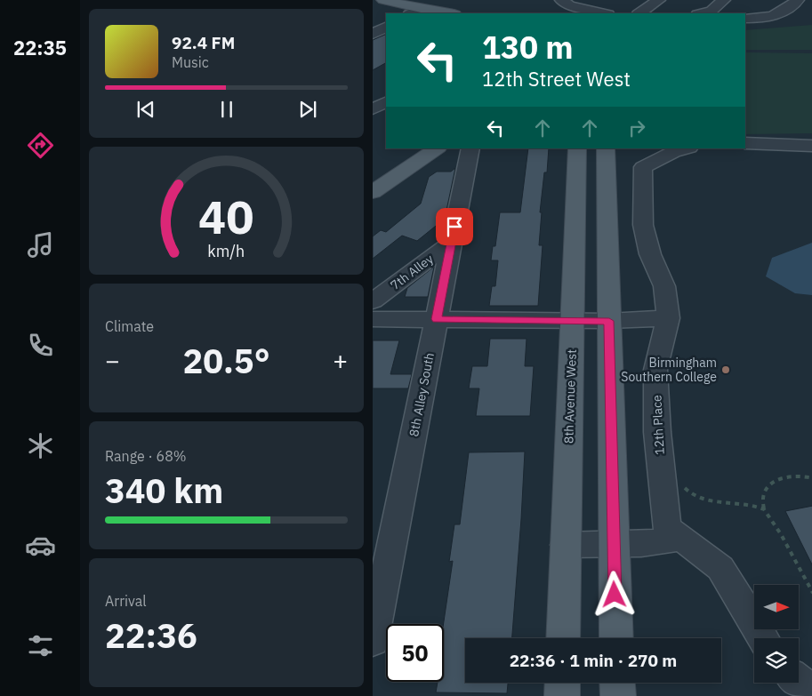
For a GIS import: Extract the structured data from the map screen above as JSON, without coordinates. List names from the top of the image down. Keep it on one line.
{"streets":{"main road":["8th Avenue West"],"street":["7th Alley","8th Alley South","12th Place"]},"crossings":[["7th Alley","8th Alley South"]],"places":["Birmingham Southern College"],"north":"right","page":{"tabs":"22:35","turn":["130 m","12th Street West"],"song":["92.4 FM","Music"],"tile":["Climate",["Range · 68%","340 km"],["Arrival","22:36"]],"heat":["−","20.5°","+"],"limit":"50","trip":"22:36 · 1 min · 270 m","gauge":["40","km/h"]}}
